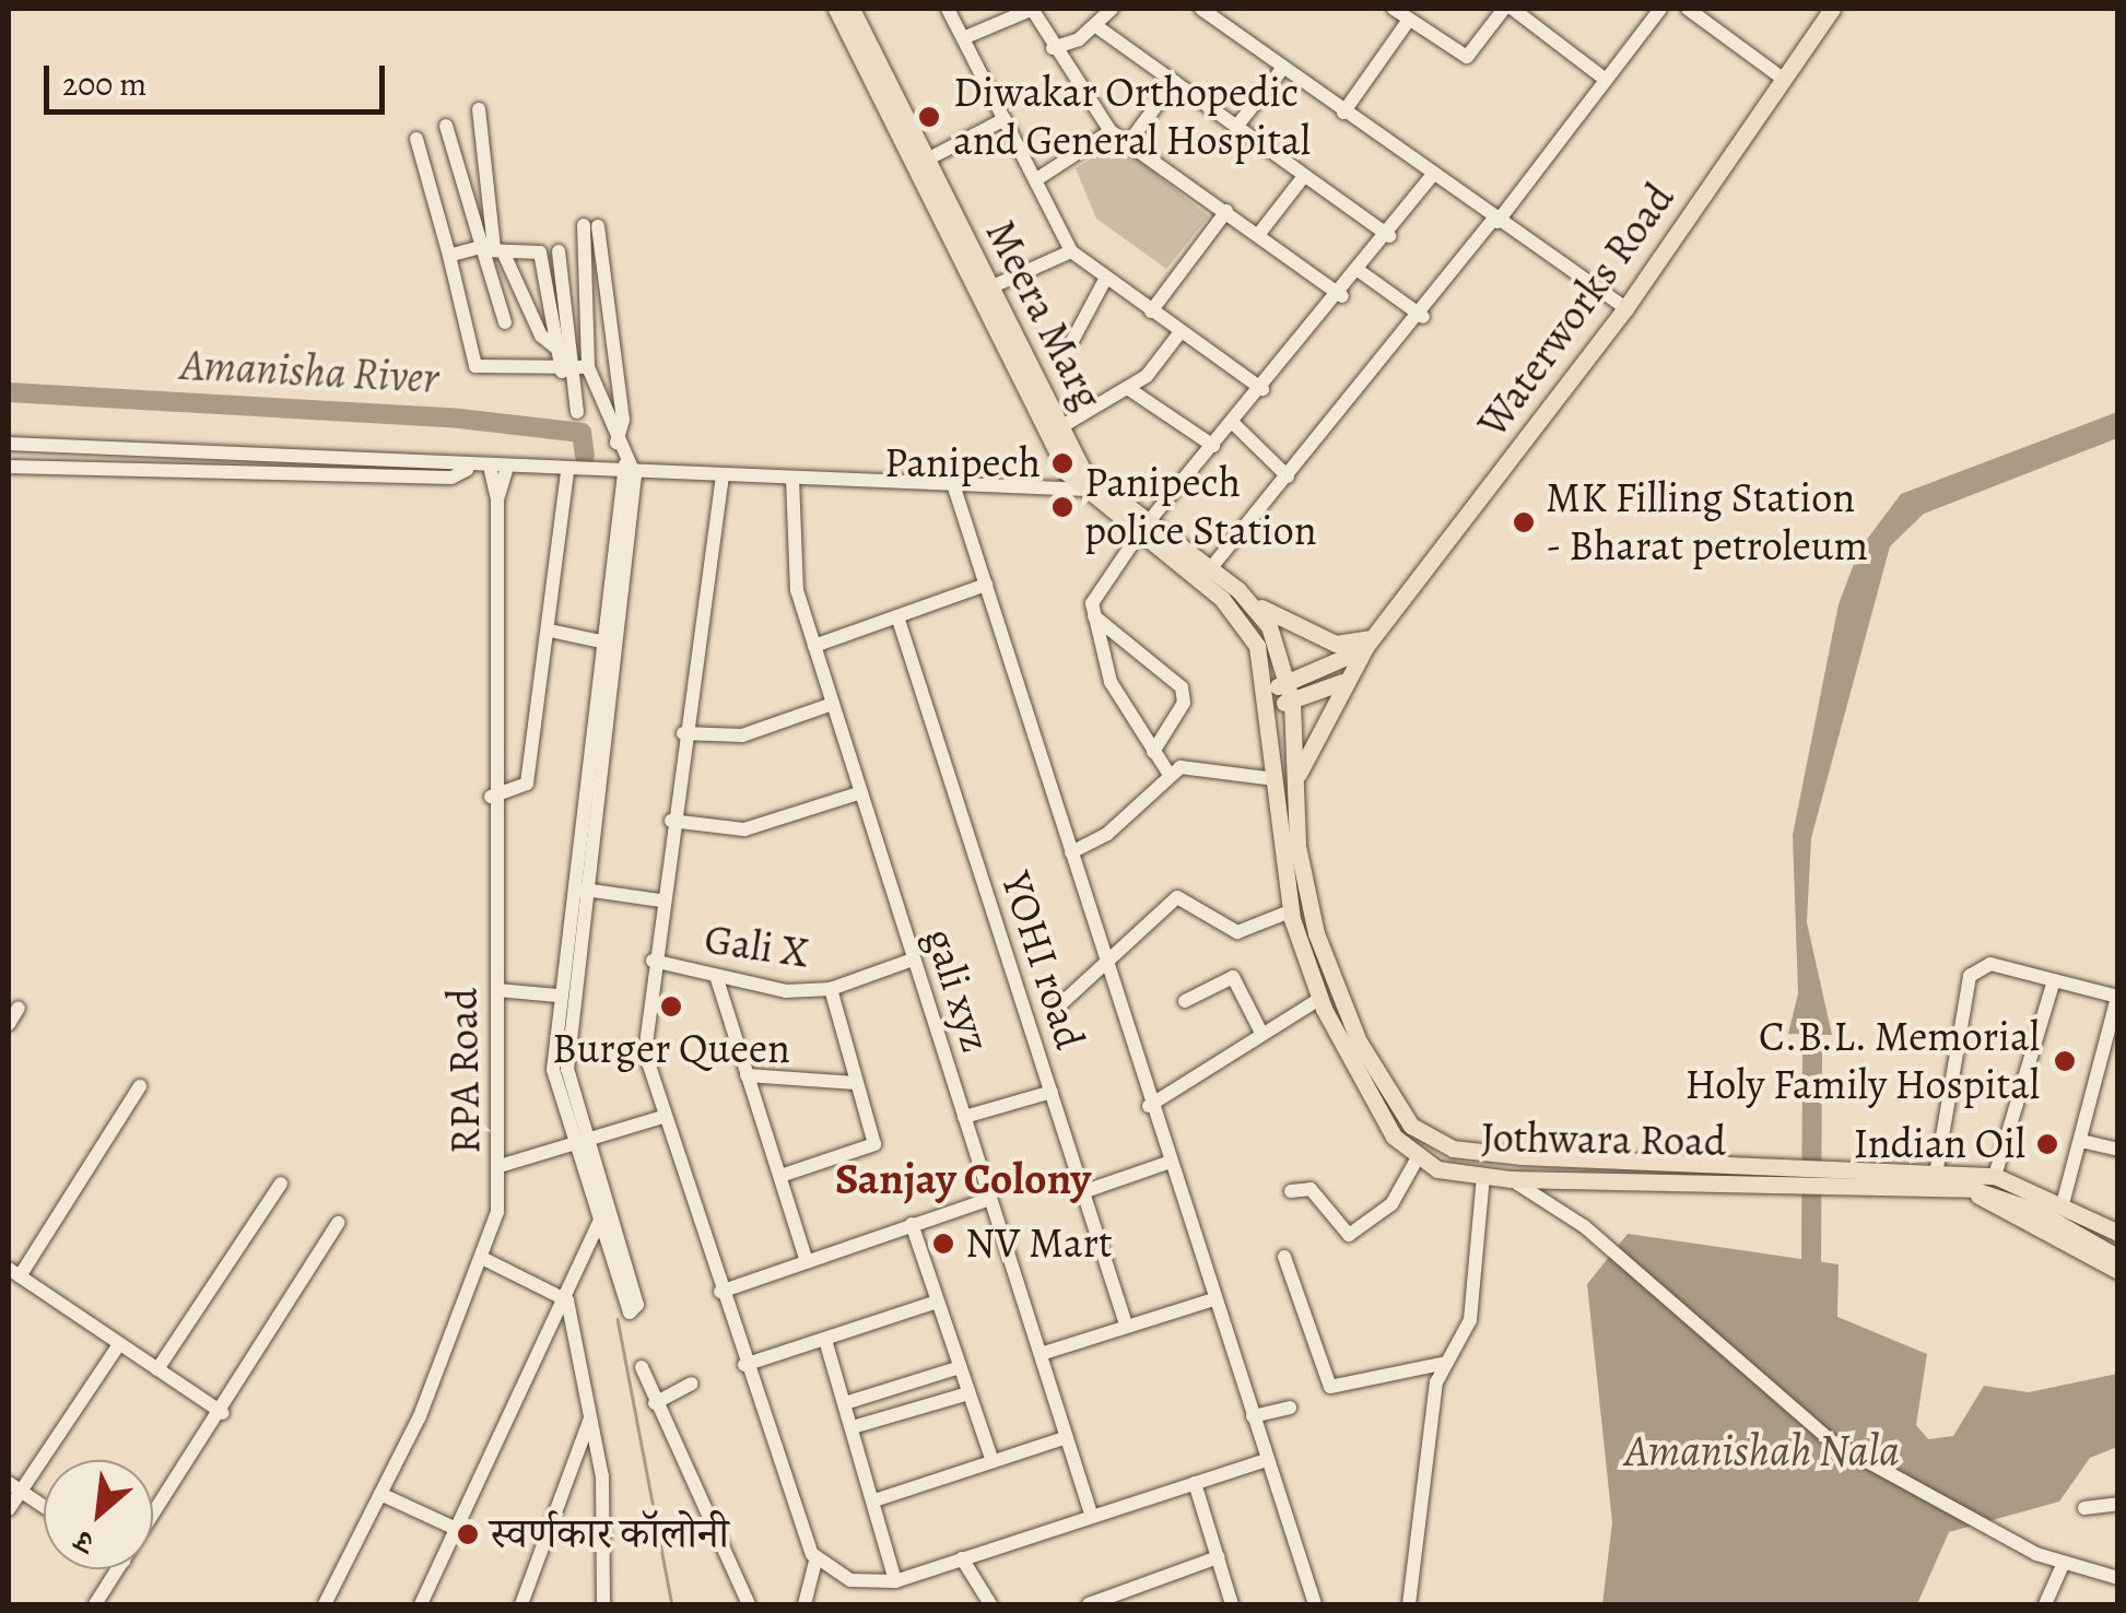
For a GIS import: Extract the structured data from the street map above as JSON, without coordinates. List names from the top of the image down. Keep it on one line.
{"streets":{"main road":["Waterworks Road","Meera Marg","Jothwara Road"],"street":["Gali X","YOHI road","gali xyz","RPA Road"]},"crossings":[["Waterworks Road","Meera Marg"],["Waterworks Road","Jothwara Road"],["Meera Marg","Jothwara Road"],["Gali X","gali xyz"]],"districts":["Sanjay Colony"],"water":["Amanisha River","Amanishah Nala"],"places":["Diwakar Orthopedic and General Hospital","Panipech","Panipech police Station","MK Filling Station - Bharat petroleum","Burger Queen","C.B.L. Memorial Holy Family Hospital","Indian Oil","NV Mart","स्वर्णकार कॉलोनी"],"scale_bar":"200 m","north":"bottom left"}
